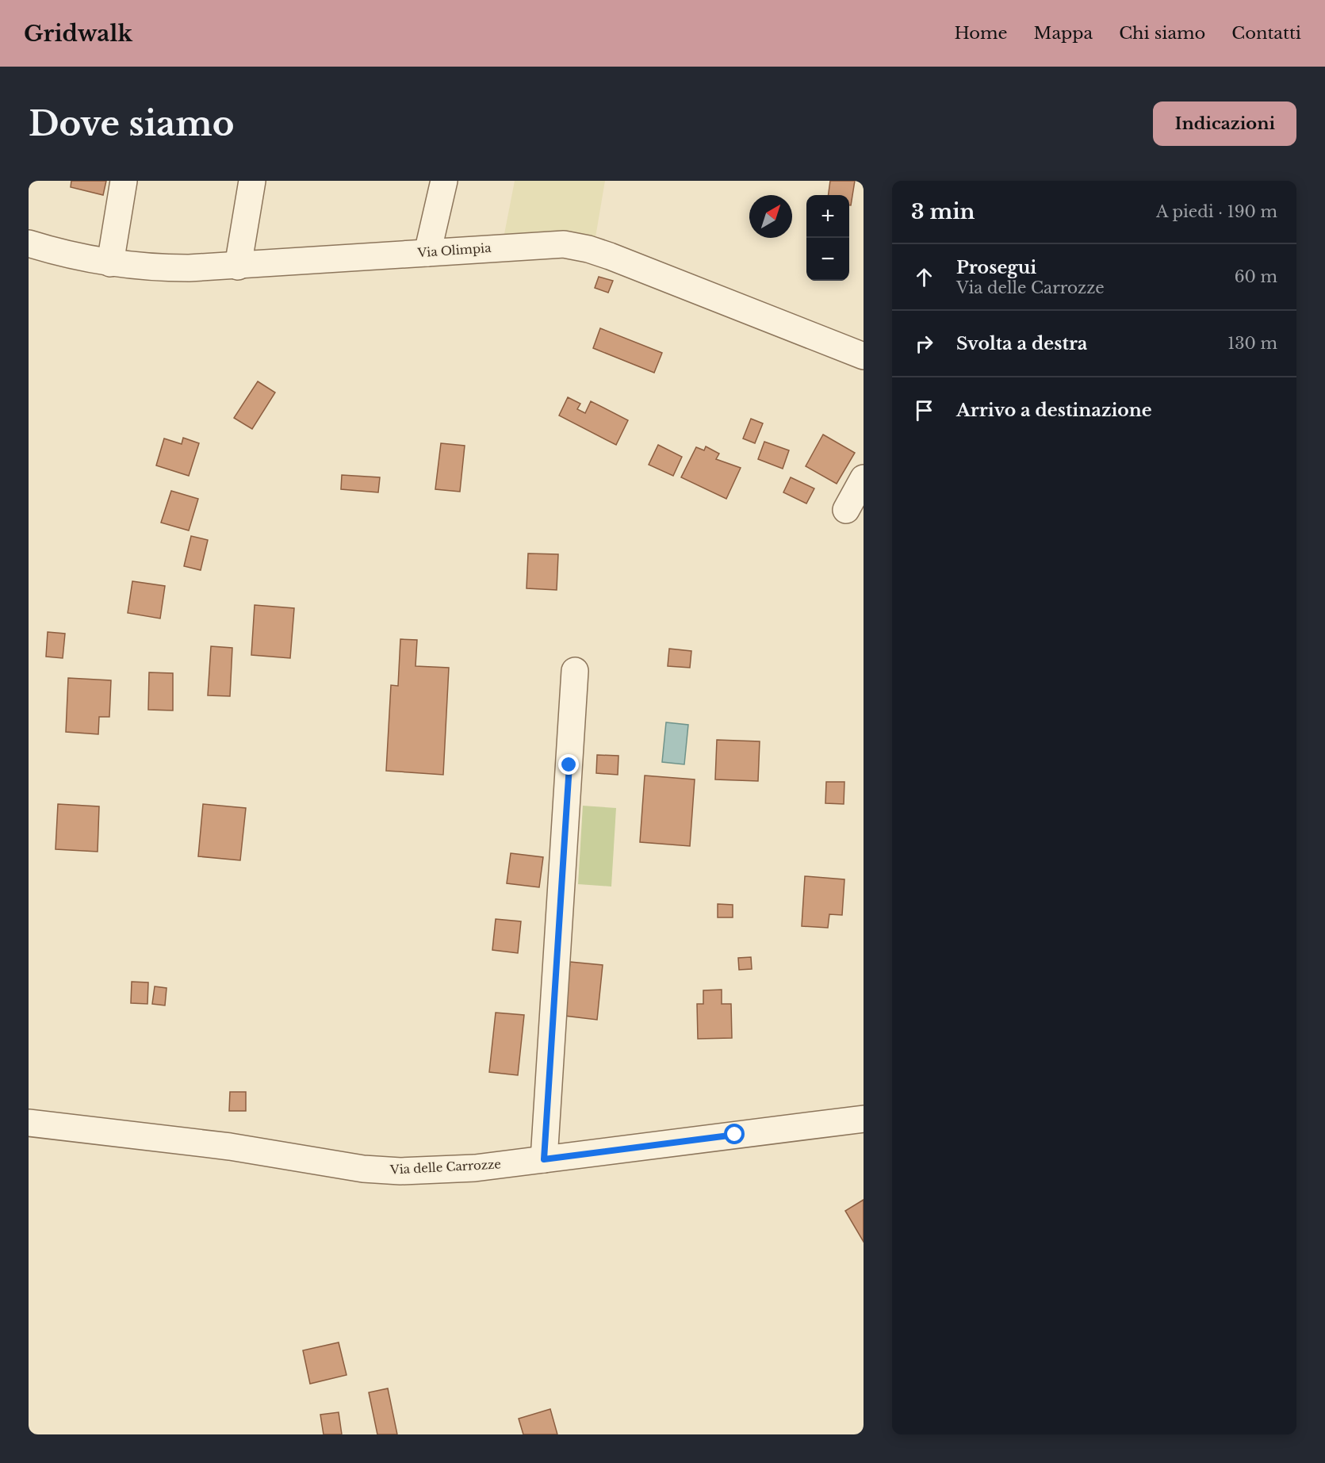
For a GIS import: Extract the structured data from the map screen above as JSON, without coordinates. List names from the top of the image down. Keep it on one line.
{"streets":{"street":["Via Olimpia","Via delle Carrozze"]},"north":"top right","page":{"header":"Gridwalk","nav":["Home","Mappa","Chi siamo","Contatti"],"buttons":"Indicazioni","title":"Dove siamo","heading":["3 min","A piedi · 190 m"],"map_buttons":["+","−"],"list":[["Prosegui","Via delle Carrozze","60 m"],["Svolta a destra","130 m"],"Arrivo a destinazione"]}}
